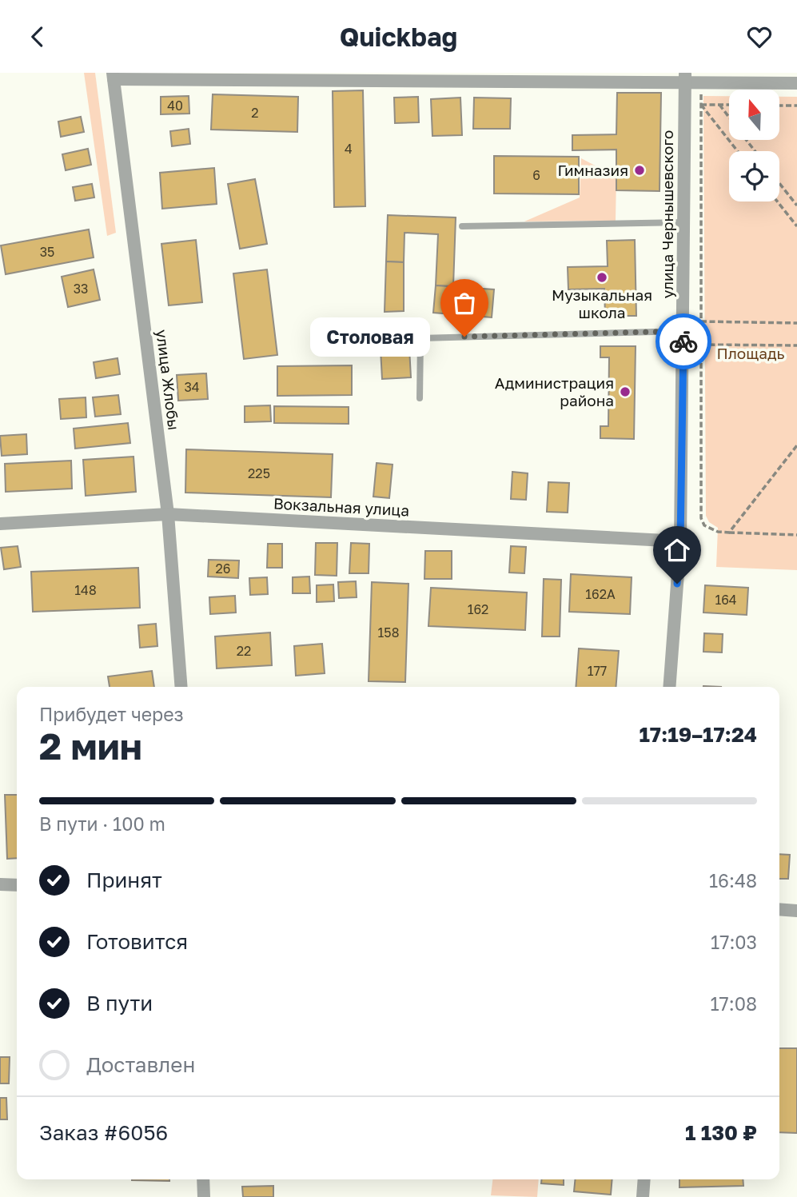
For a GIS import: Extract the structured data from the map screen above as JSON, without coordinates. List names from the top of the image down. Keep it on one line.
{"streets":{"street":["улица Чернышевского","улица Жлобы","Вокзальная улица"]},"crossings":[["улица Чернышевского","Вокзальная улица"],["улица Жлобы","Вокзальная улица"]],"parks":["Площадь"],"places":["Гимназия","Музыкальная школа","Столовая","Администрация района"],"house_numbers":["40","2","4","6","35","33","34","225","26","148","162А","164","162","158","22","177"],"north":"top","page":{"header":"Quickbag","bubble":"Столовая","heading":["2 мин","Прибудет через","17:19–17:24"],"panel":["Заказ #6056","1 130 ₽"],"bar":"В пути · 100 m","list":[["Принят","16:48"],["Готовится","17:03"],["В пути","17:08"],"Доставлен"]}}
